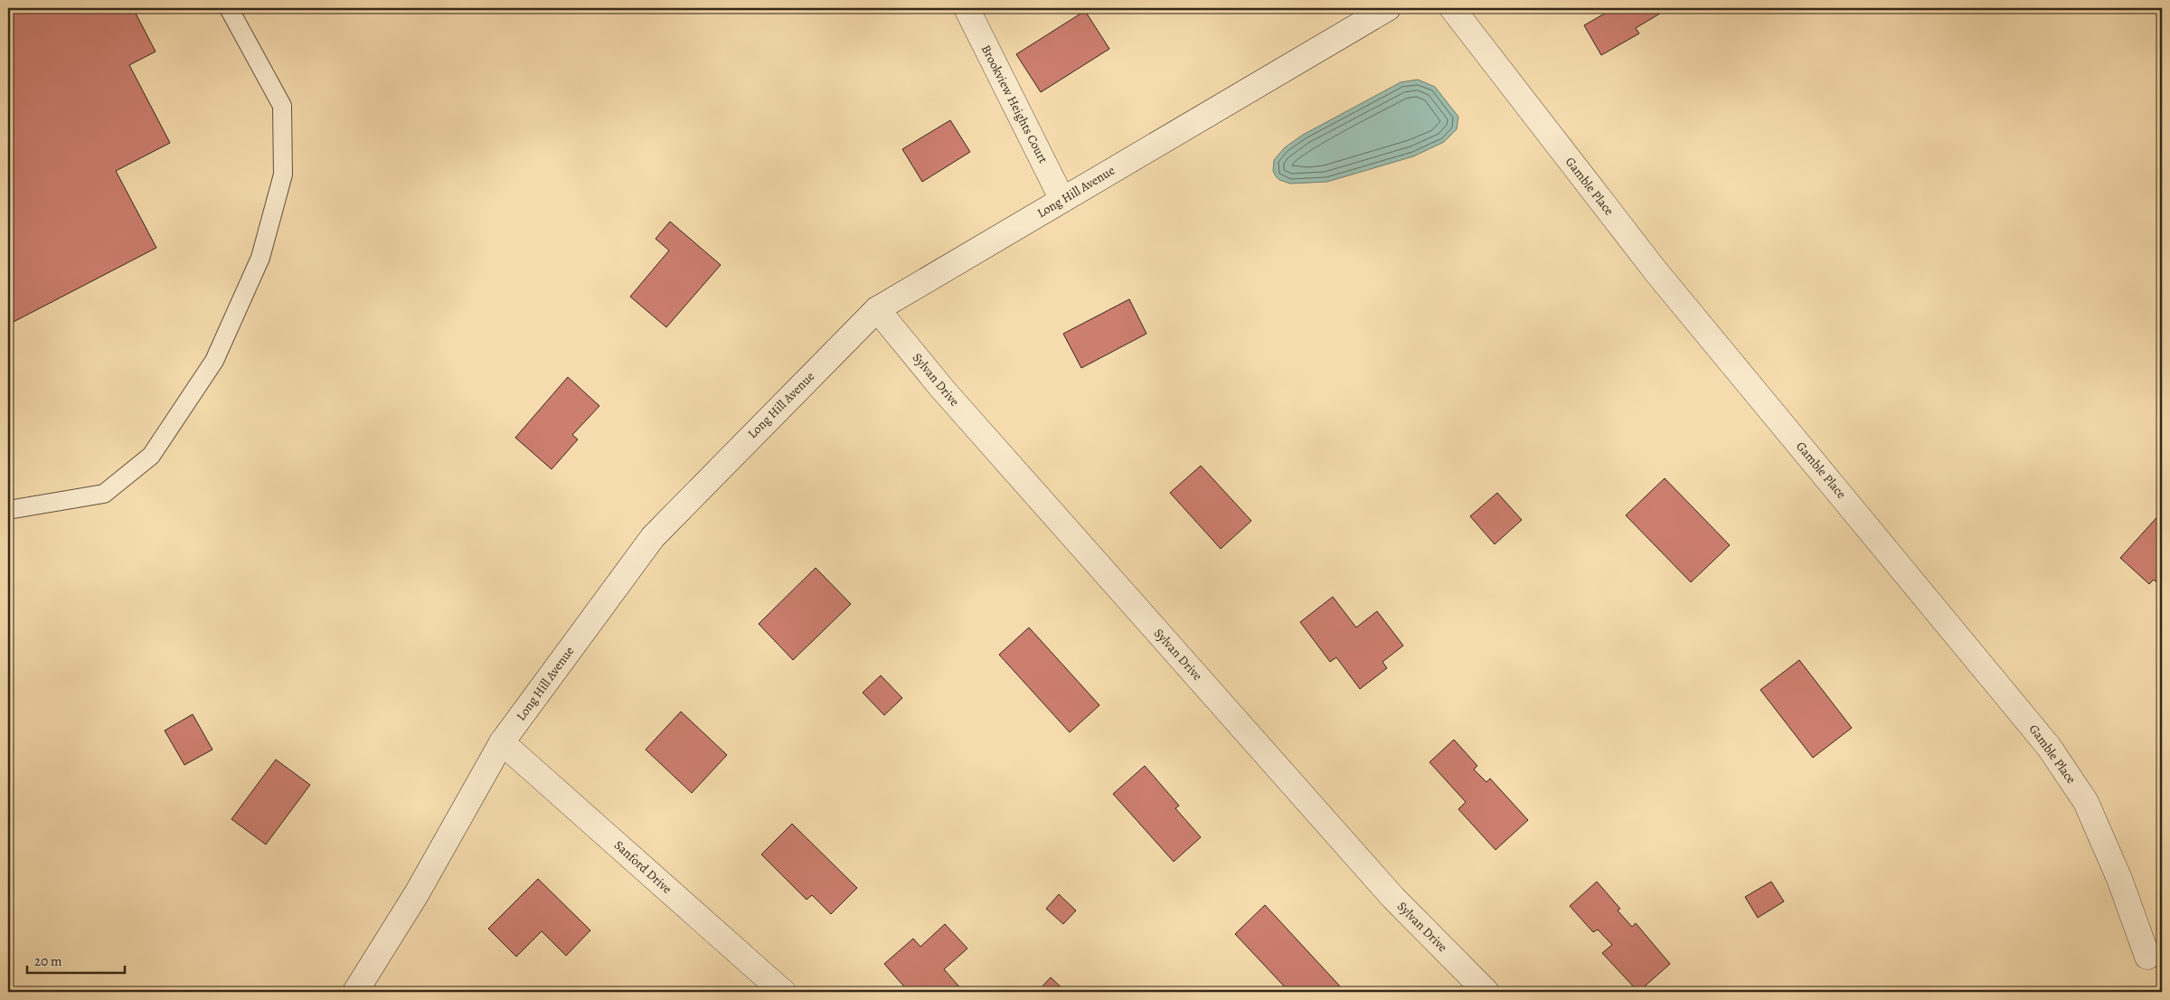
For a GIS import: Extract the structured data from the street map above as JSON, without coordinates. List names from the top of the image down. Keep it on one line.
{"streets":{"street":["Brookview Heights Court","Gamble Place","Long Hill Avenue","Sylvan Drive","Sanford Drive"]},"crossings":[["Brookview Heights Court","Long Hill Avenue"],["Long Hill Avenue","Sylvan Drive"],["Long Hill Avenue","Sanford Drive"]],"scale_bar":"20 m"}
